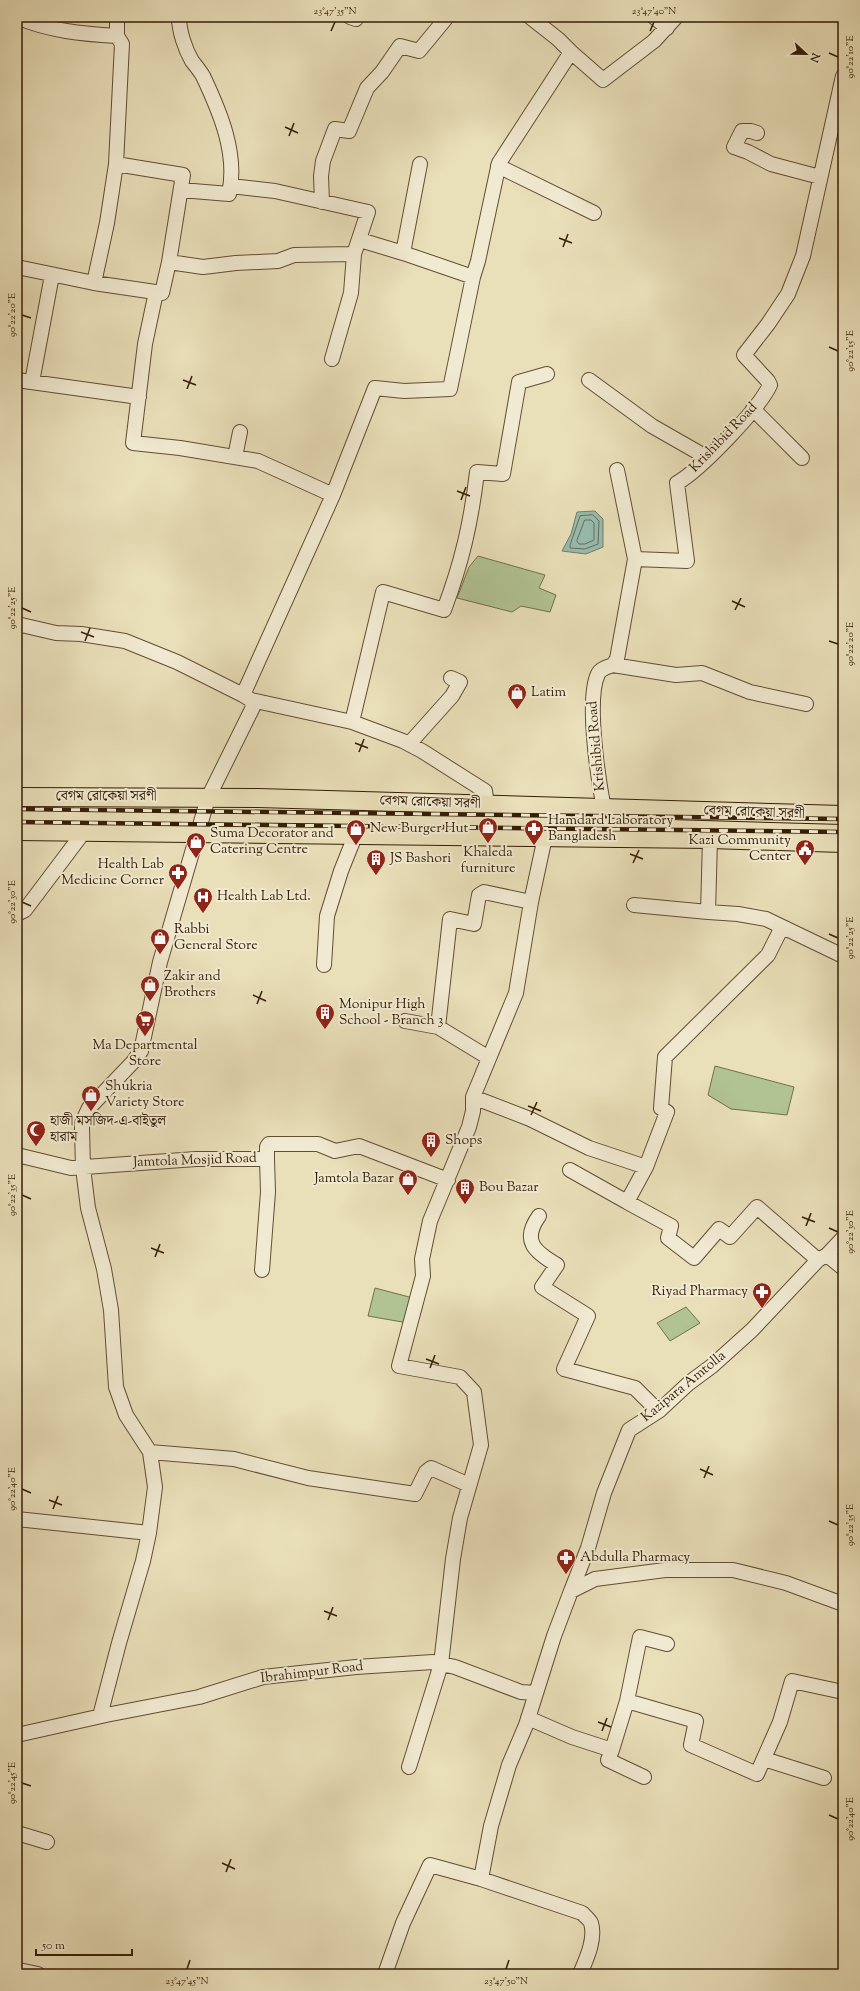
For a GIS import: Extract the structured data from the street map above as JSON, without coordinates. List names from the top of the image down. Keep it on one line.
{"streets":{"main road":["বেগম রোকেয়া সরণী"],"street":["Krishibid Road","Jamtola Mosjid Road","Kazipara Amtolla","Ibrahimpur Road"]},"crossings":[["Krishibid Road","বেগম রোকেয়া সরণী"],["Kazipara Amtolla","Ibrahimpur Road"]],"places":{"shop":["Latim","Khaleda furniture","New Burger Hut","Suma Decorator and Catering Centre","Rabbi General Store","Zakir and Brothers","Shukria Variety Store","Jamtola Bazar"],"pharmacy":["Hamdard Laboratory Bangladesh","Health Lab Medicine Corner","Riyad Pharmacy","Abdulla Pharmacy"],"public building":["Kazi Community Center"],"building":["JS Bashori","Monipur High School - Branch 3","Shops","Bou Bazar"],"hospital":["Health Lab Ltd."],"supermarket":["Ma Departmental Store"],"mosque":["হাজী মসজিদ-এ-বাইতুল হারাম"]},"scale_bar":"50 m","north":"right","coordinates":["23°47'35\"N","23°47'40\"N","90°22'10\"E","90°22'20\"E","90°22'15\"E","90°22'25\"E","90°22'30\"E","90°22'35\"E","90°22'40\"E","90°22'45\"E","23°47'45\"N","23°47'50\"N"]}
